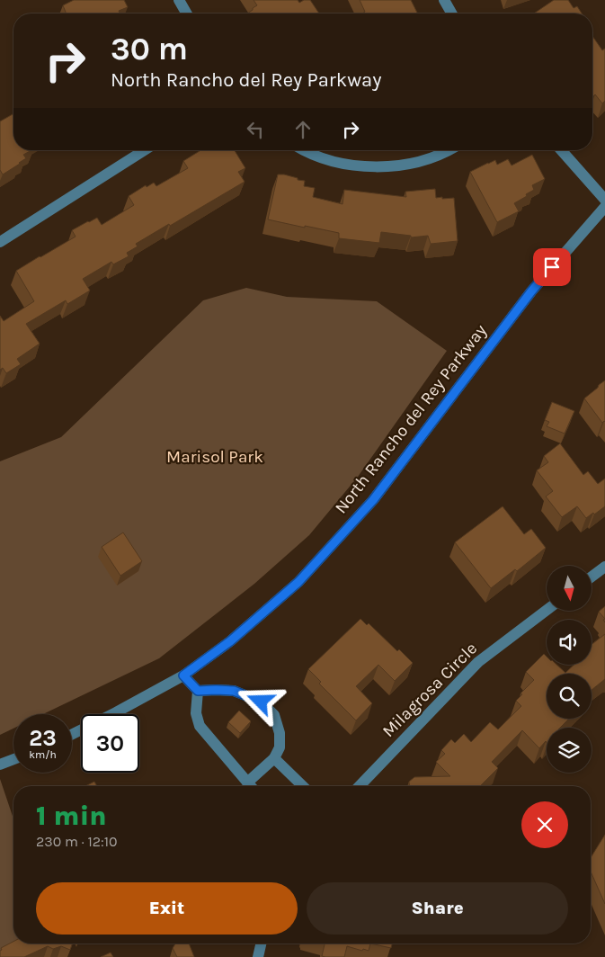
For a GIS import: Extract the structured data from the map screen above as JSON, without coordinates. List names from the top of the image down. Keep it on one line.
{"streets":{"street":["North Rancho del Rey Parkway","Milagrosa Circle"]},"parks":["Marisol Park"],"north":"bottom","page":{"turn":["30 m","North Rancho del Rey Parkway"],"speed":"23 km/h","limit":"30","heading":["1 min","230 m · 12:10"],"buttons":["Exit","Share"]}}
